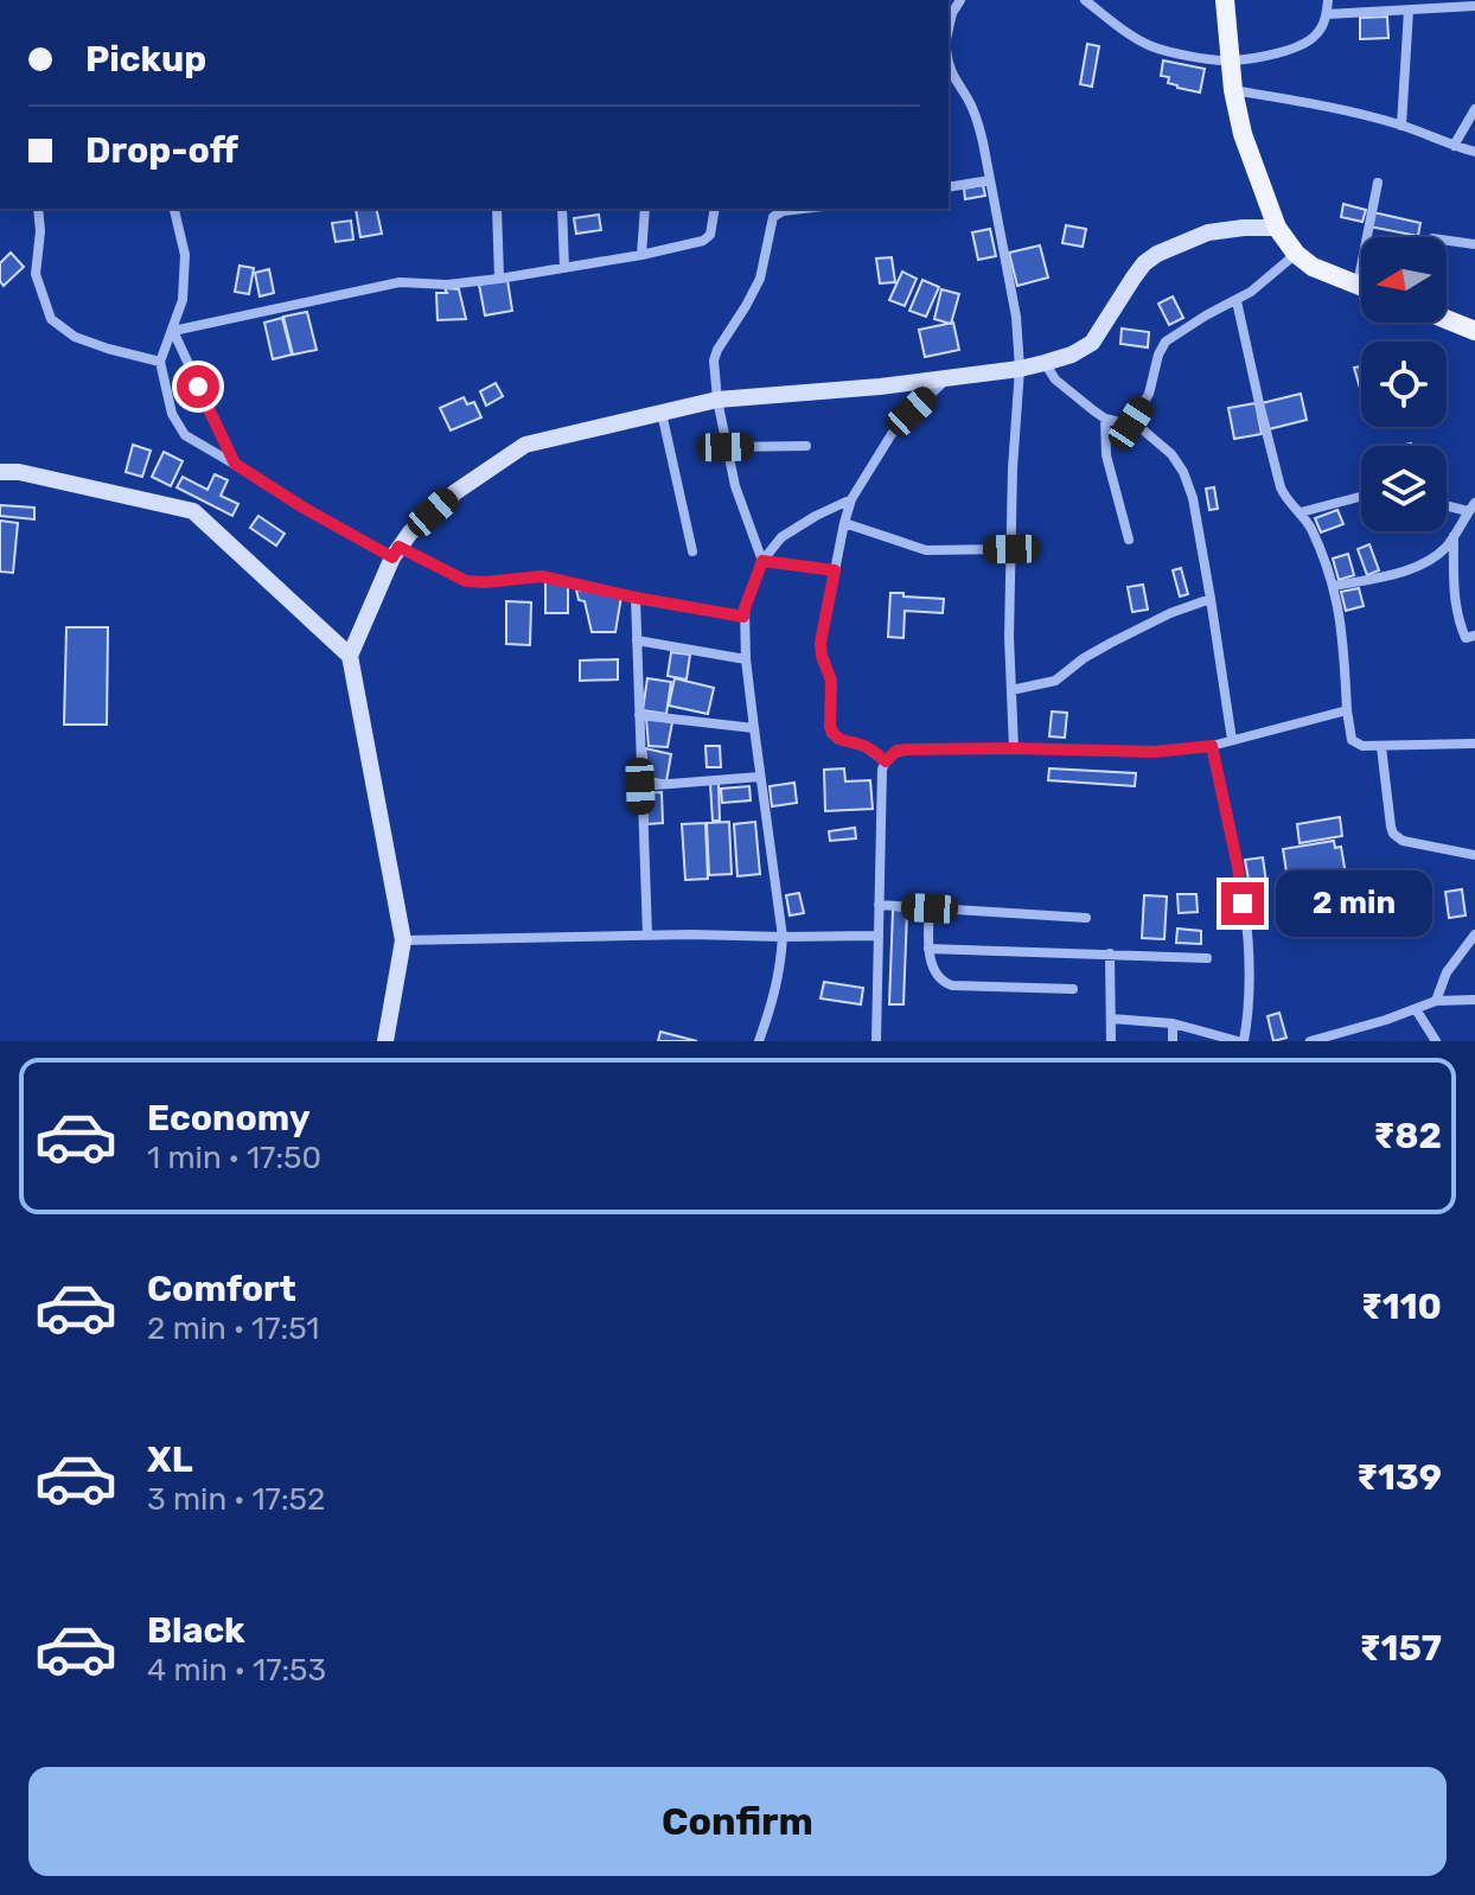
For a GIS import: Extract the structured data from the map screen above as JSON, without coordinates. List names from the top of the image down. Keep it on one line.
{"north":"left","page":{"banner":["Pickup","Drop-off"],"bubble":"2 min","list":[{"name":"Economy","note":"1 min · 17:50","value":"₹82"},{"name":"Comfort","note":"2 min · 17:51","value":"₹110"},{"name":"XL","note":"3 min · 17:52","value":"₹139"},{"name":"Black","note":"4 min · 17:53","value":"₹157"}],"buttons":"Confirm"}}
